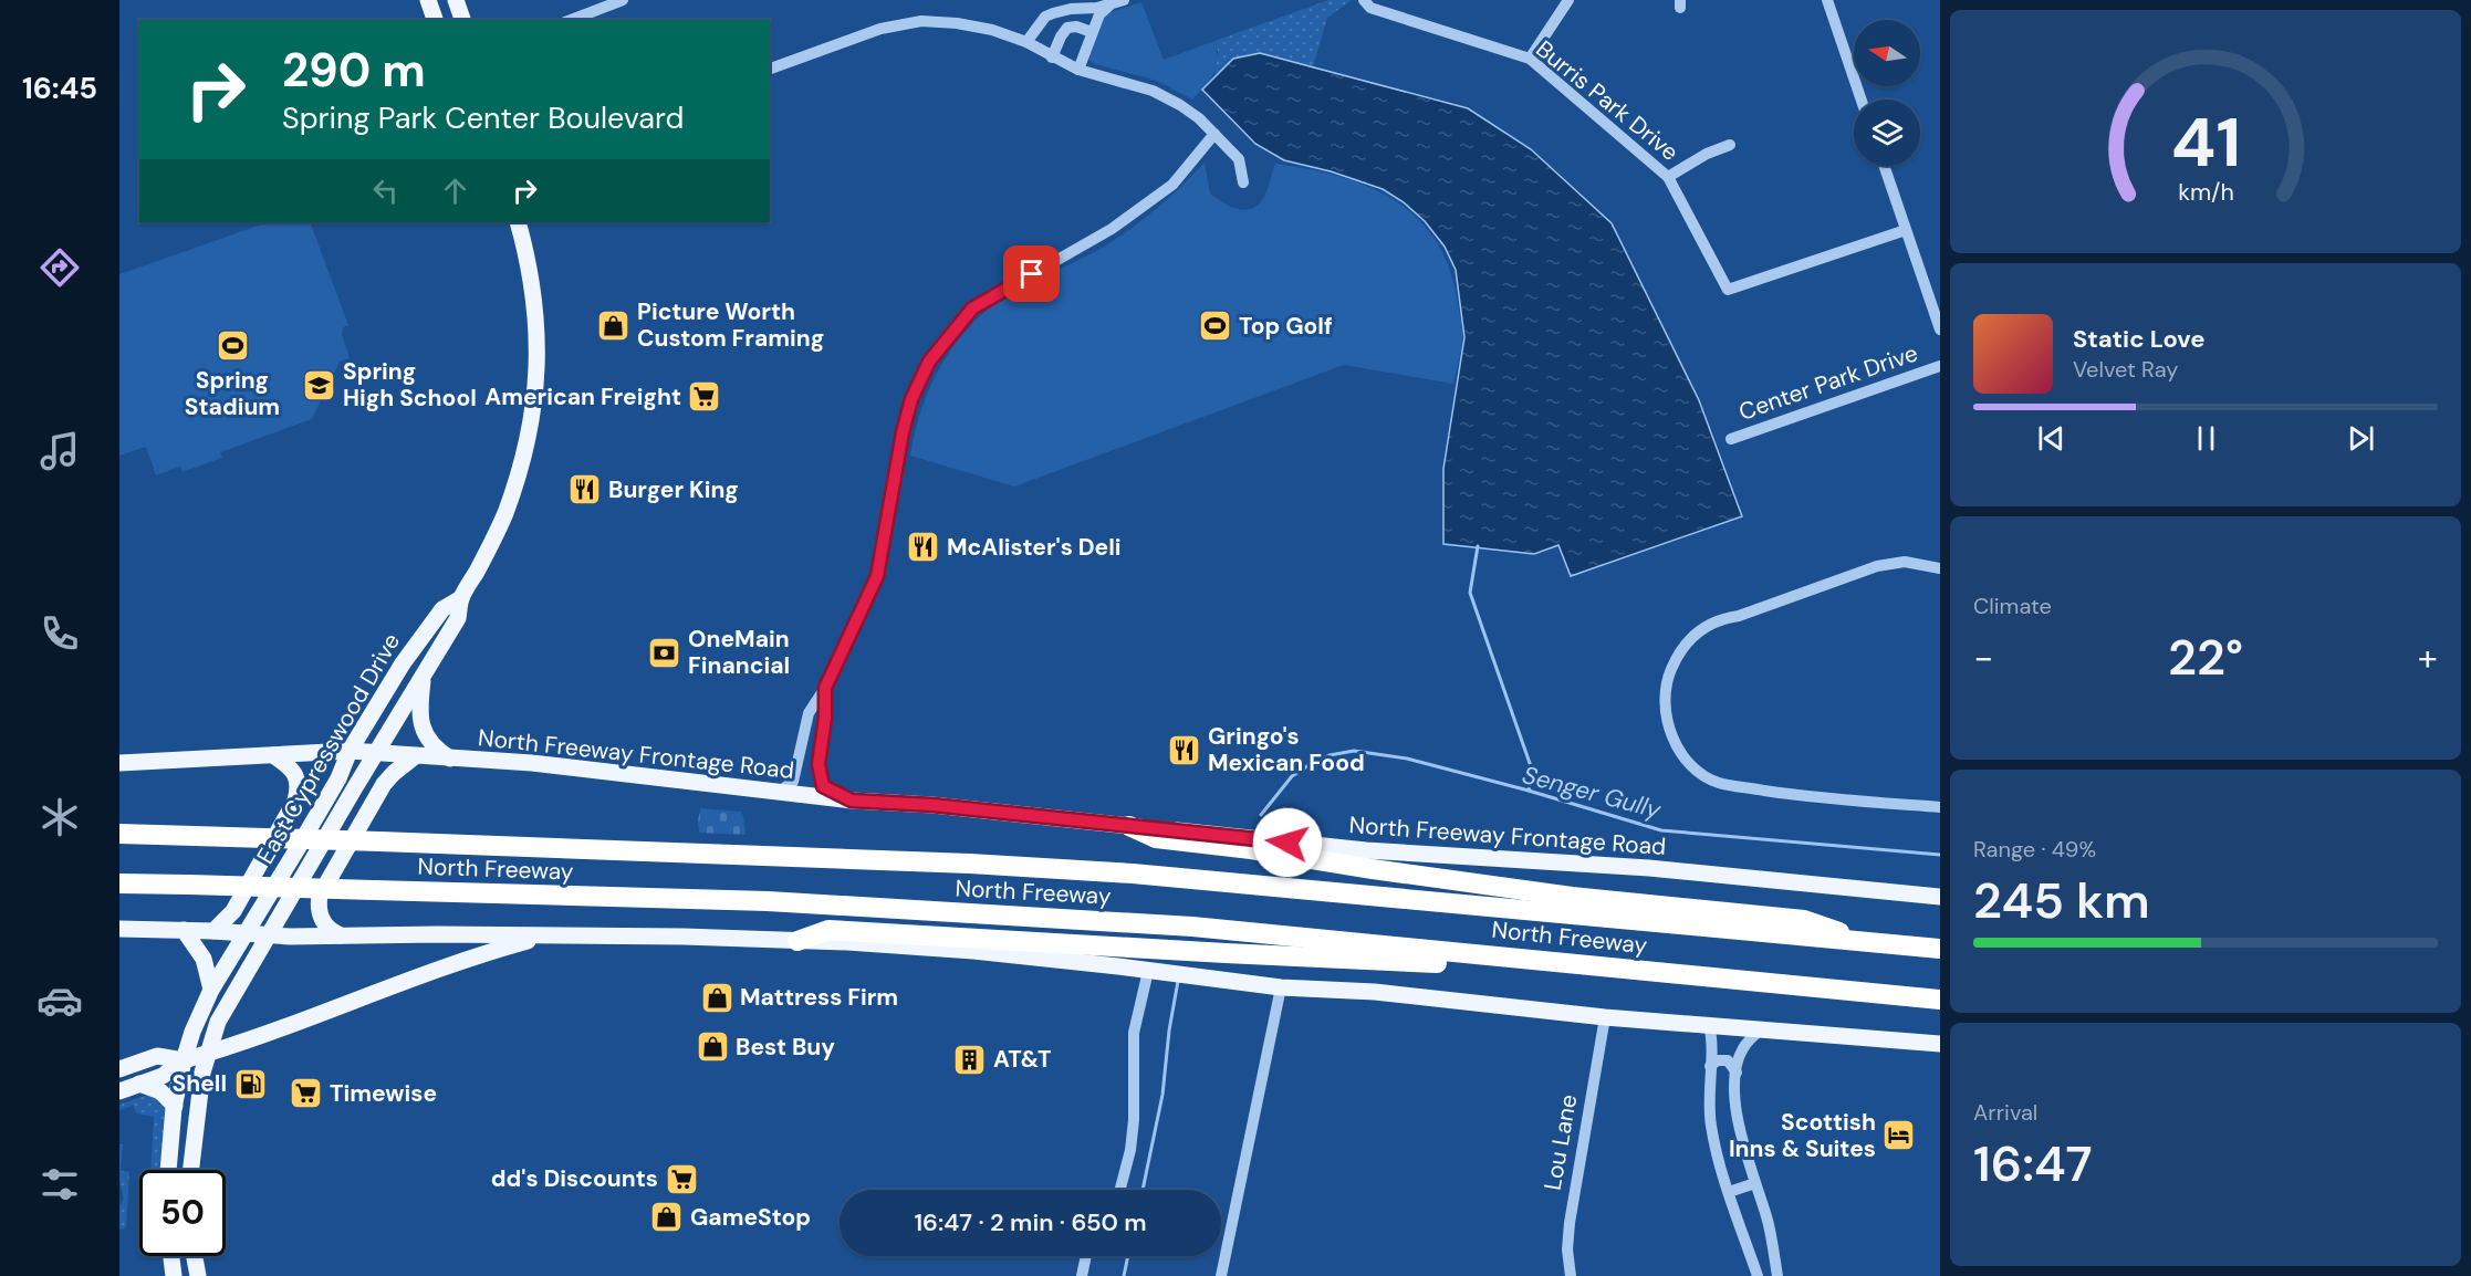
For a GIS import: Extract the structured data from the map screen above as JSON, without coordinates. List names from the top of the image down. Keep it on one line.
{"streets":{"highway":["North Freeway"],"main road":["East Cypresswood Drive","North Freeway Frontage Road"],"street":["Burris Park Drive","Center Park Drive","Lou Lane"]},"crossings":[["East Cypresswood Drive","North Freeway Frontage Road"]],"water":["Senger Gully"],"places":{"shop":["Picture Worth Custom Framing","Mattress Firm","Best Buy","GameStop"],"sports":["Top Golf","Spring Stadium"],"school or university":["Spring High School"],"supermarket":["American Freight","Timewise","dd's Discounts"],"restaurant":["Burger King","McAlister's Deli","Gringo's Mexican Food"],"bank":["OneMain Financial"],"building":["AT&T"],"fuel station":["Shell"],"hotel":["Scottish Inns & Suites"]},"north":"left","page":{"tabs":"16:45","turn":["290 m","Spring Park Center Boulevard"],"song":["Static Love","Velvet Ray"],"tile":["Climate",["Range · 49%","245 km"],["Arrival","16:47"]],"heat":["−","22°","+"],"limit":"50","trip":"16:47 · 2 min · 650 m","gauge":["41","km/h"]}}
